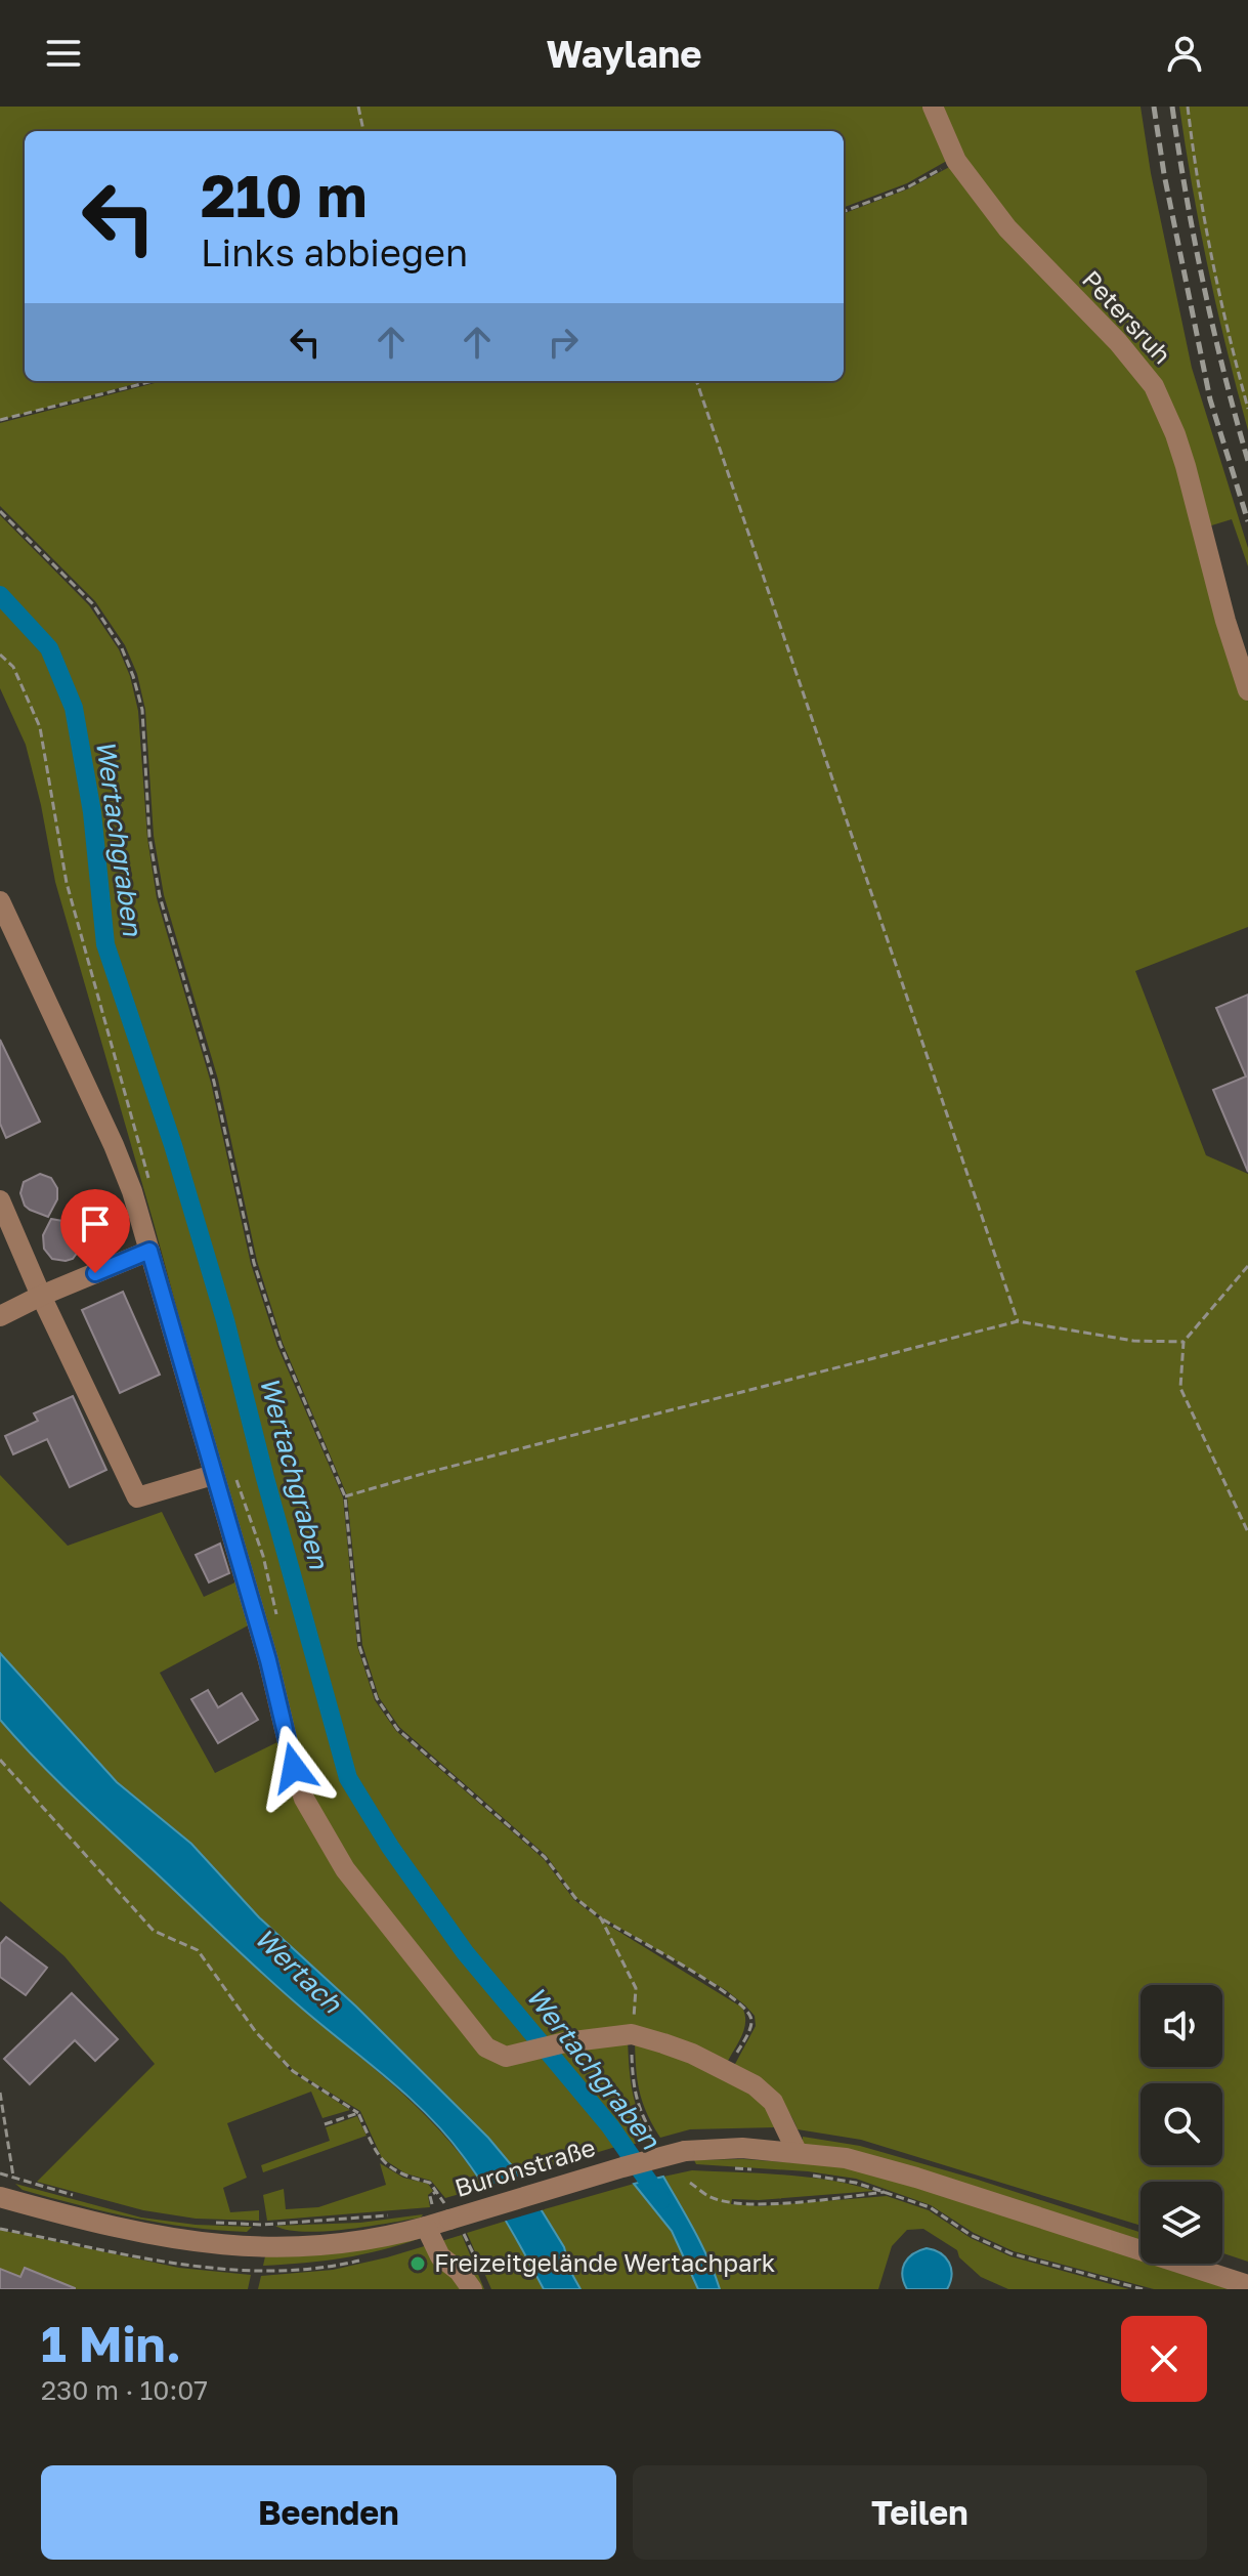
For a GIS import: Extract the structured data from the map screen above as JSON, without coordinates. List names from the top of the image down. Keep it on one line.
{"streets":{"street":["Petersruh","Buronstraße"]},"water":["Wertachgraben","Wertach"],"places":["Freizeitgelände Wertachpark"],"page":{"header":"Waylane","turn":["210 m","Links abbiegen"],"heading":["1 Min.","230 m · 10:07"],"buttons":["Beenden","Teilen"]}}
